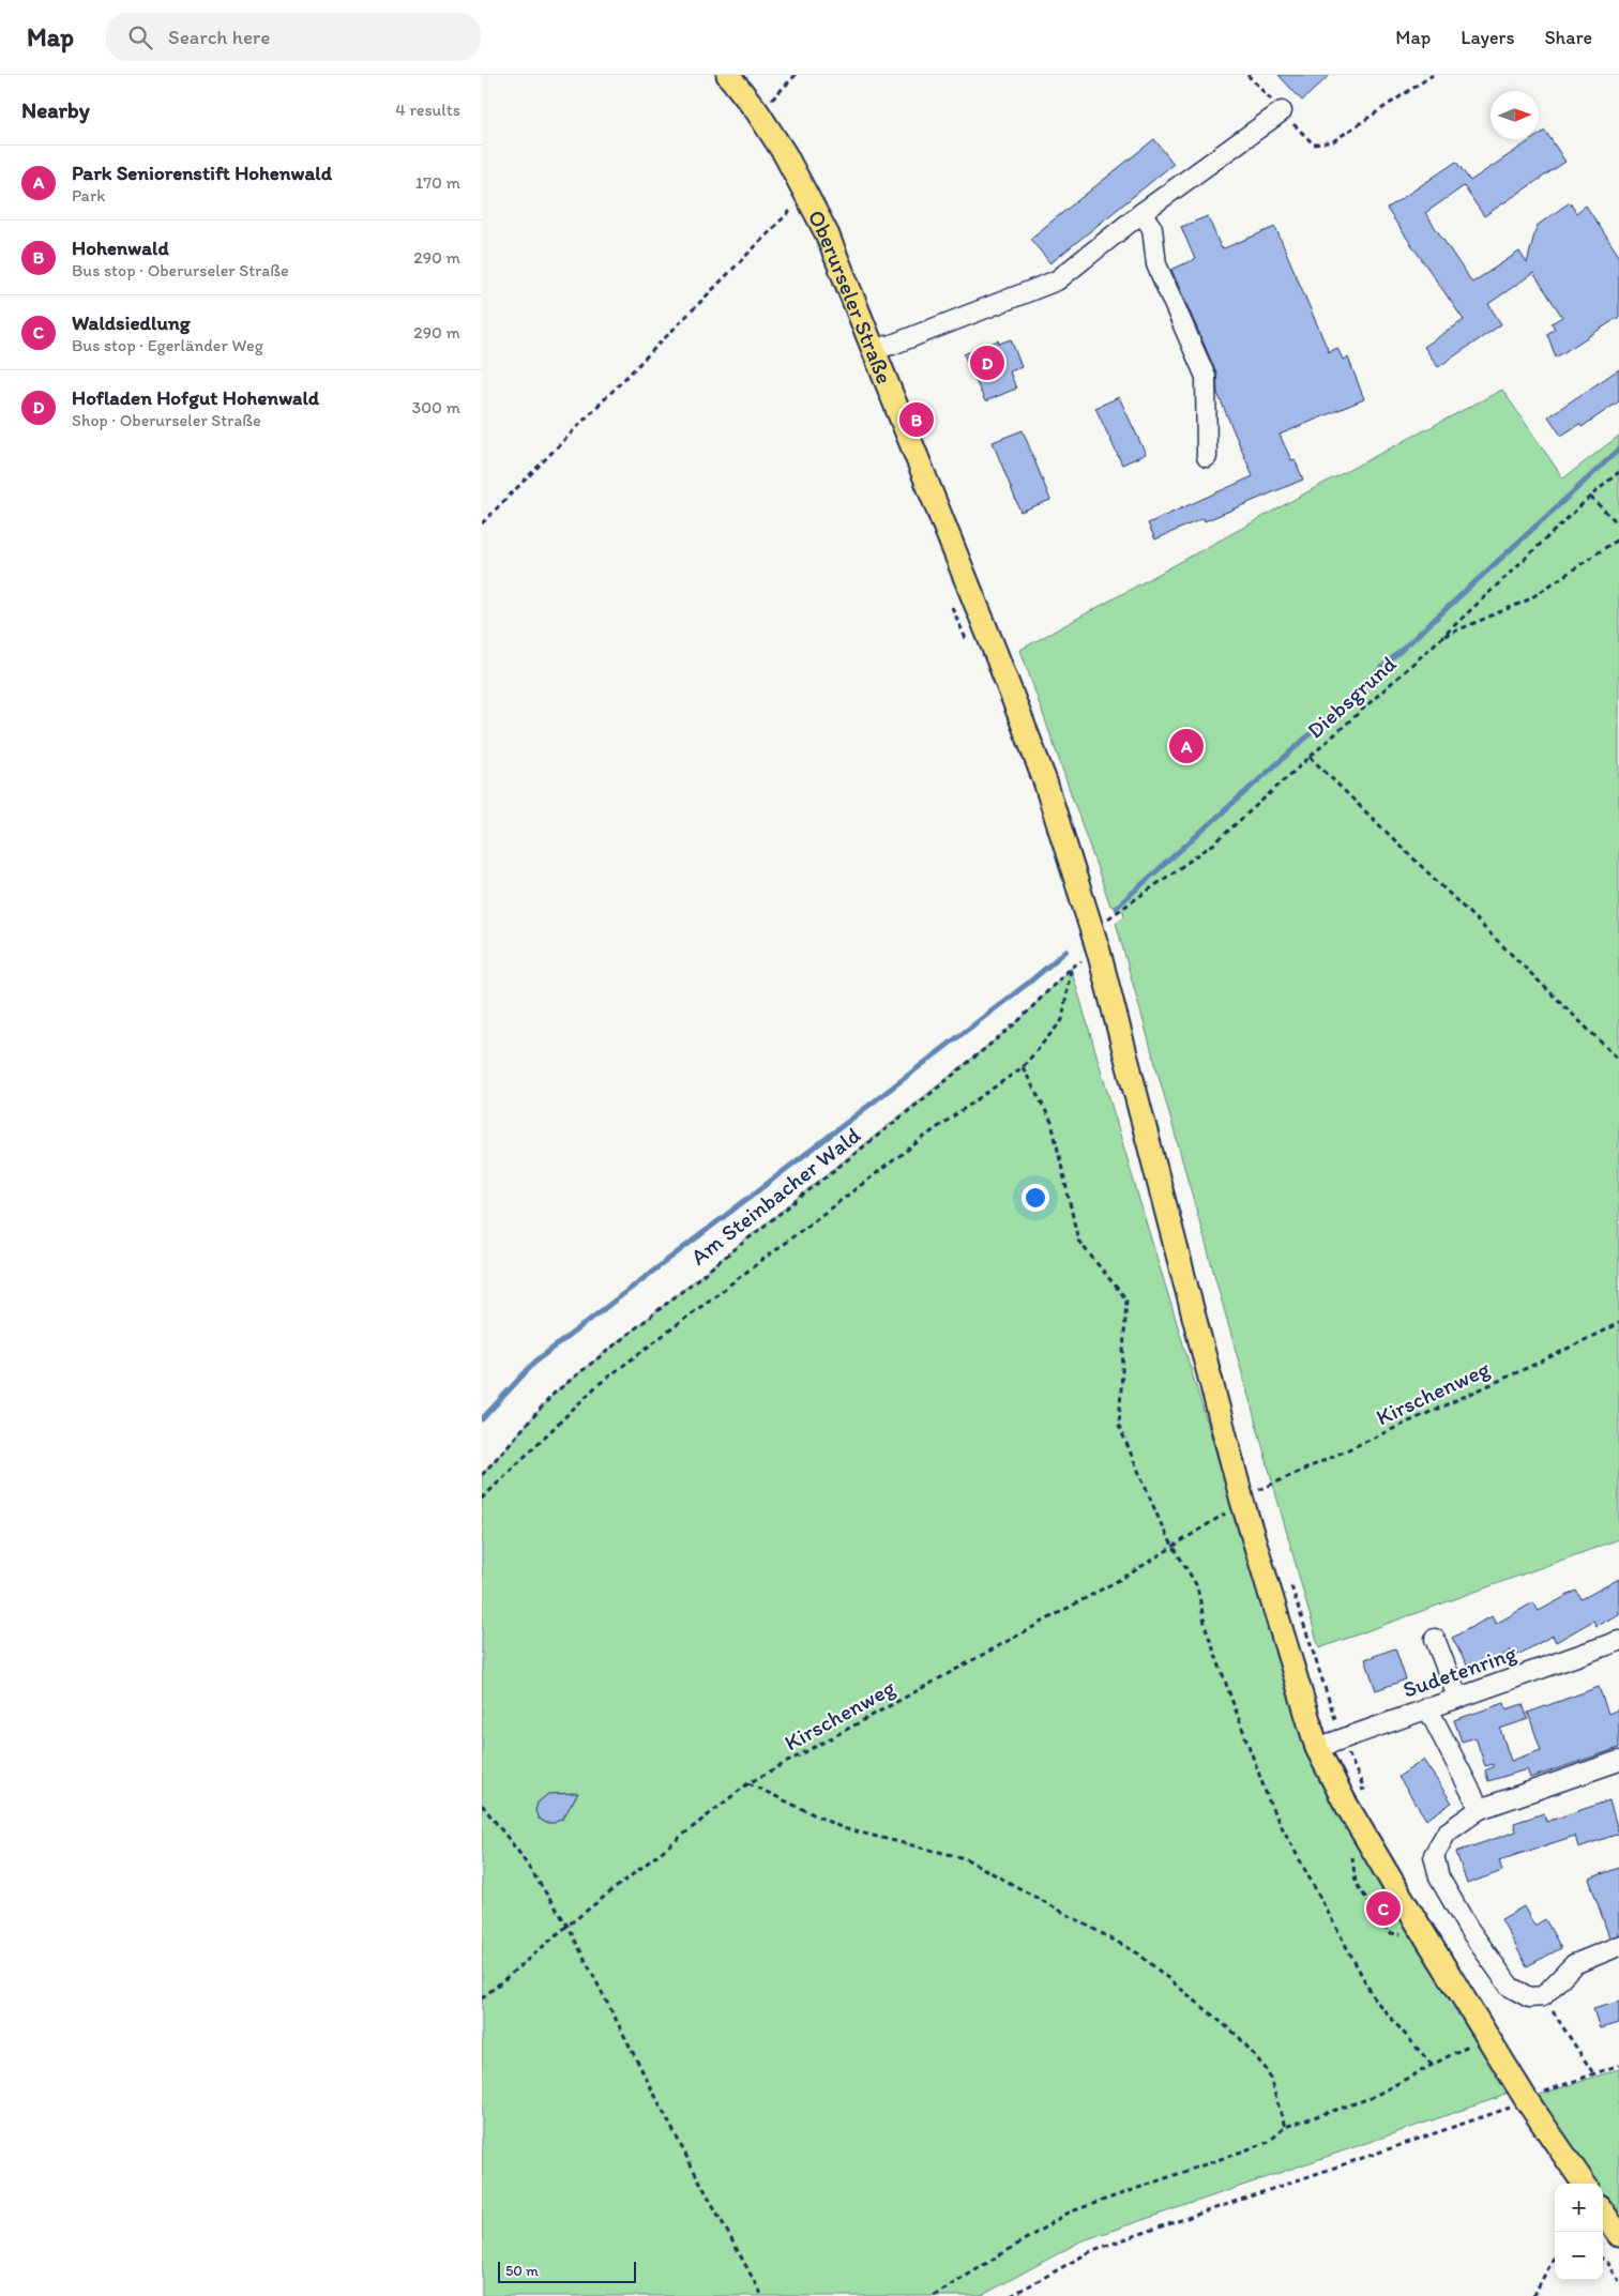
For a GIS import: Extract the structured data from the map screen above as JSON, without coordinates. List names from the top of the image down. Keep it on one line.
{"streets":{"main road":["Oberurseler Straße"],"street":["Sudetenring"],"path":["Diebsgrund","Am Steinbacher Wald","Kirschenweg"]},"crossings":[["Oberurseler Straße","Diebsgrund"],["Oberurseler Straße","Am Steinbacher Wald"],["Oberurseler Straße","Kirschenweg"],["Oberurseler Straße","Sudetenring"]],"scale_bar":"50 m","north":"right","page":{"header":"Map","search":"Search here","nav":["Map","Layers","Share"],"heading":["Nearby","4 results"],"list":[{"mark":"A","name":"Park Seniorenstift Hohenwald","note":"Park","value":"170 m"},{"mark":"B","name":"Hohenwald","note":"Bus stop · Oberurseler Straße","value":"290 m"},{"mark":"C","name":"Waldsiedlung","note":"Bus stop · Egerländer Weg","value":"290 m"},{"mark":"D","name":"Hofladen Hofgut Hohenwald","note":"Shop · Oberurseler Straße","value":"300 m"}],"pins":["D","B","A","C"],"map_buttons":["+","−"],"scale":"50 m"}}
